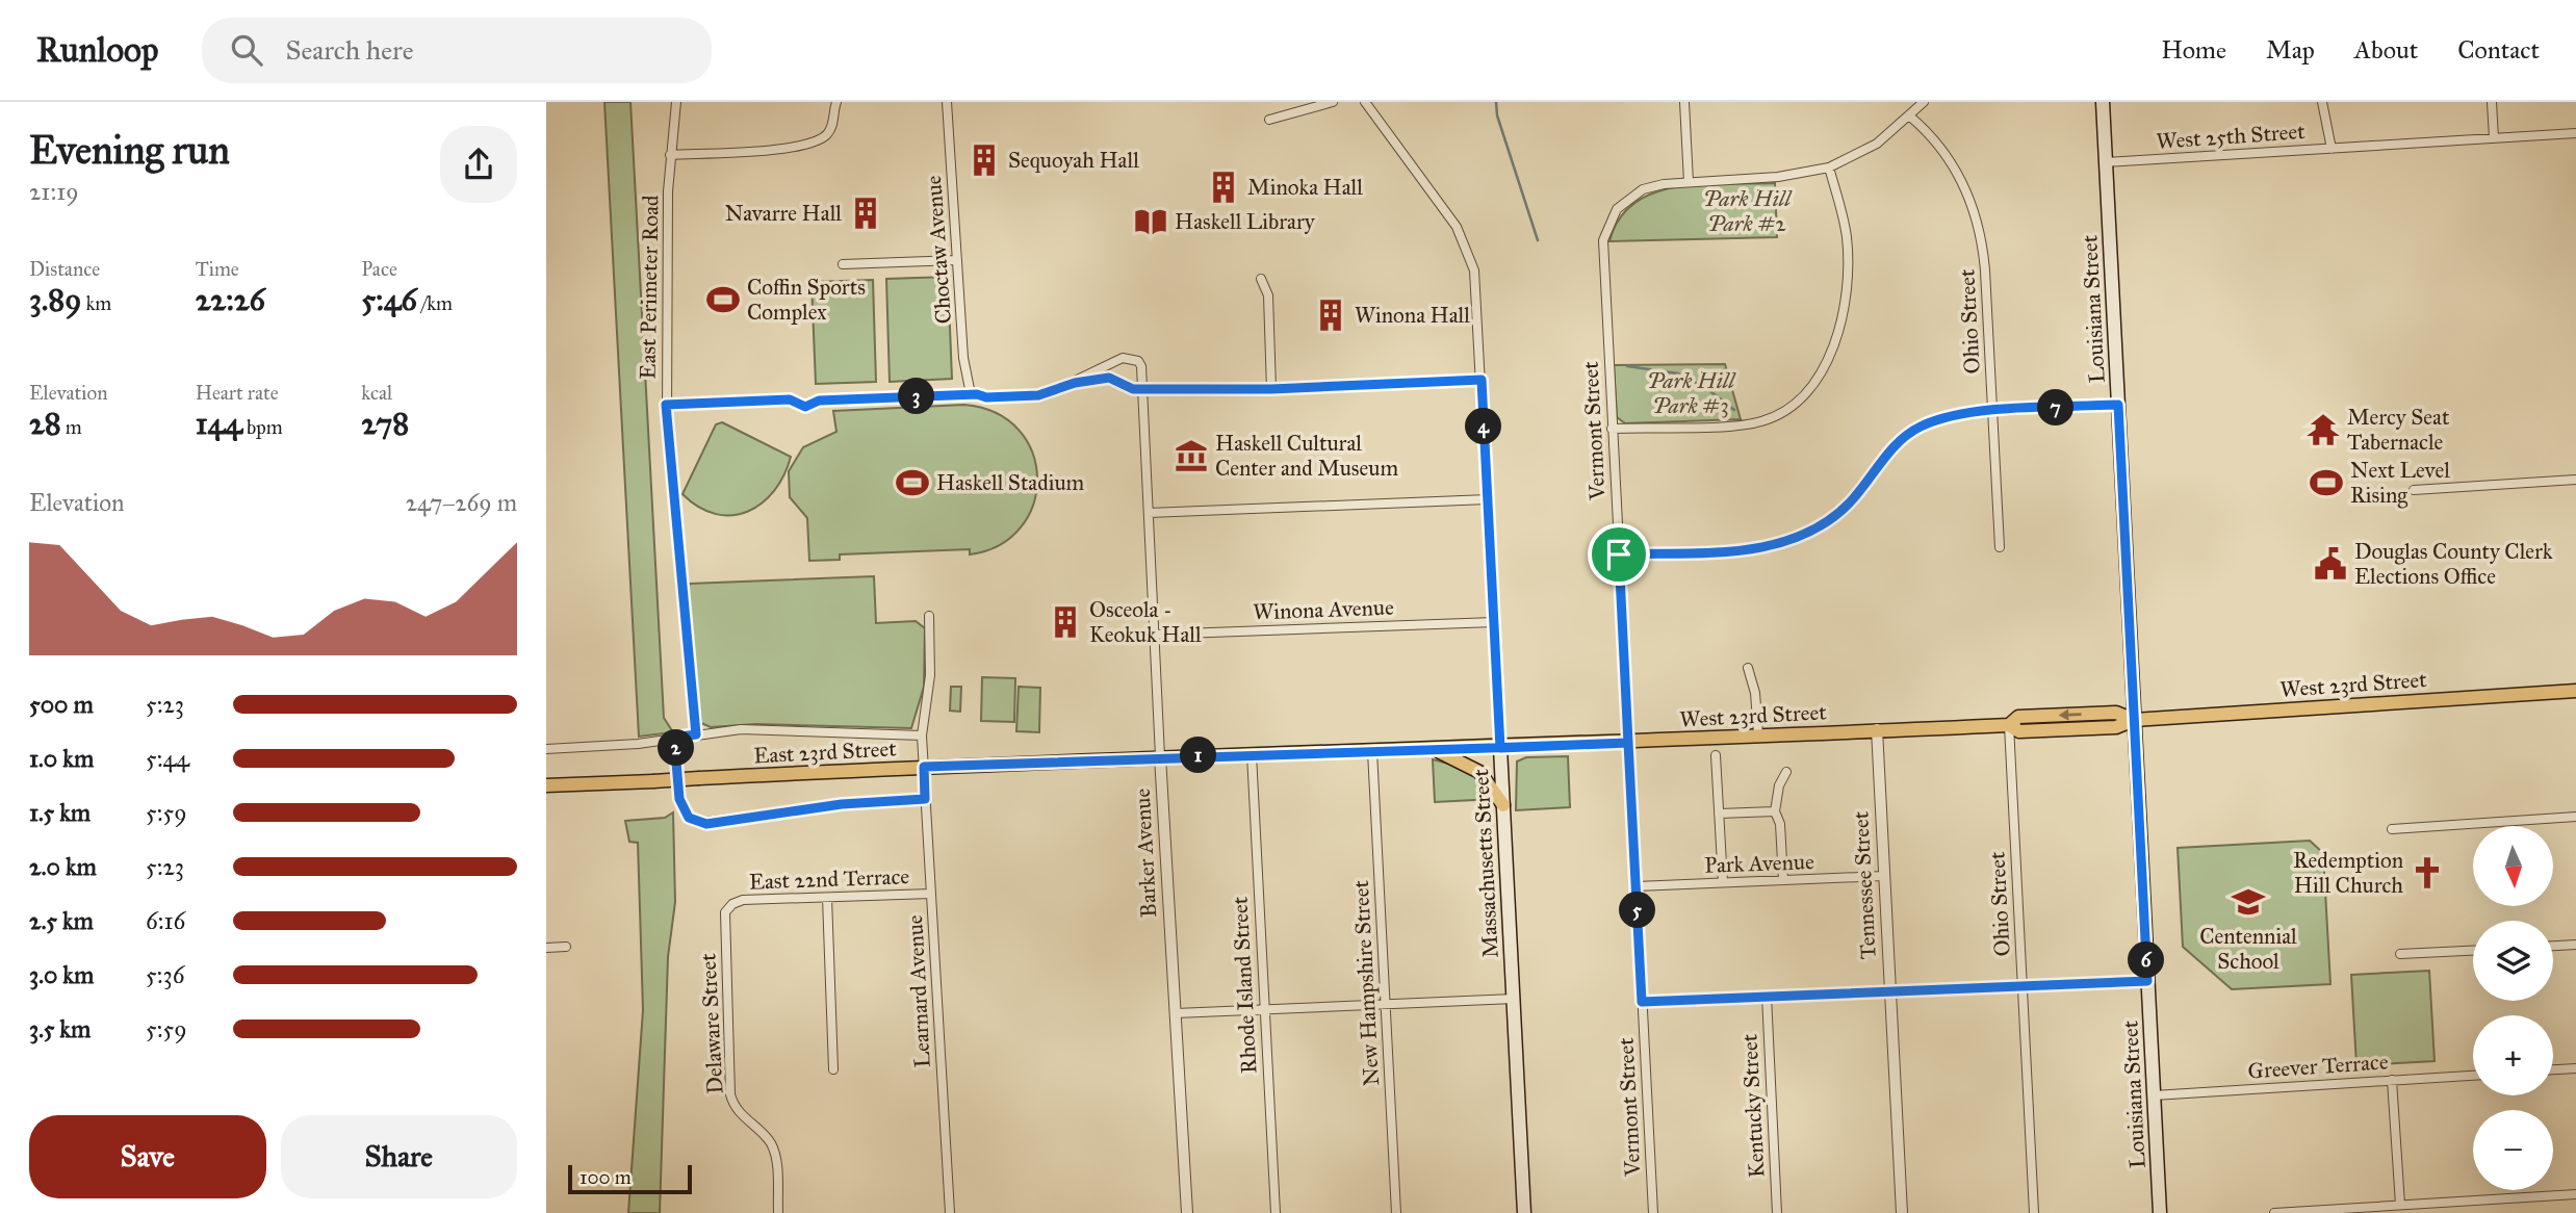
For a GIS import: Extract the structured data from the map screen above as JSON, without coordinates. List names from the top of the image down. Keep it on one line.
{"streets":{"main road":["Louisiana Street","West 23rd Street","East 23rd Street","Massachusetts Street"],"street":["West 25th Street","Choctaw Avenue","East Perimeter Road","Ohio Street","Vermont Street","Winona Avenue","Barker Avenue","Park Avenue","East 22nd Terrace","Tennessee Street","New Hampshire Street","Rhode Island Street","Learnard Avenue","Delaware Street","Greever Terrace","Kentucky Street"]},"crossings":[["West 25th Street","Louisiana Street"],["Louisiana Street","West 23rd Street"],["Louisiana Street","Greever Terrace"],["Ohio Street","Vermont Street"],["Ohio Street","West 23rd Street"],["Vermont Street","West 23rd Street"],["Vermont Street","Park Avenue"],["Winona Avenue","Barker Avenue"],["Winona Avenue","Massachusetts Street"],["West 23rd Street","East 23rd Street"],["West 23rd Street","Massachusetts Street"],["West 23rd Street","Tennessee Street"],["East 23rd Street","Barker Avenue"],["East 23rd Street","Massachusetts Street"],["East 23rd Street","New Hampshire Street"],["East 23rd Street","Rhode Island Street"],["East 23rd Street","Learnard Avenue"],["Park Avenue","Tennessee Street"],["East 22nd Terrace","Learnard Avenue"],["East 22nd Terrace","Delaware Street"]],"parks":["Park Hill Park #2","Park Hill Park #3"],"places":{"building":["Sequoyah Hall","Minoka Hall","Navarre Hall","Winona Hall","Osceola - Keokuk Hall"],"library":["Haskell Library"],"sports":["Coffin Sports Complex","Haskell Stadium","Next Level Rising"],"temple":["Mercy Seat Tabernacle"],"museum":["Haskell Cultural Center and Museum"],"public building":["Douglas County Clerk Elections Office"],"church":["Redemption Hill Church"],"school or university":["Centennial School"]},"scale_bar":"100 m","north":"bottom","page":{"header":"Runloop","search":"Search here","nav":["Home","Map","About","Contact"],"heading":["Evening run","21:19"],"stats":[["Distance","3.89 km"],["Time","22:26"],["Pace","5:46 /km"],["Elevation","28 m"],["Heart rate","144 bpm"],["kcal","278"]],"pins":["3","7","4","2","1","5","6"],"chart":["Elevation","247–269 m"],"list":[{"name":"500 m","note":"5:23"},{"name":"1.0 km","note":"5:44"},{"name":"1.5 km","note":"5:59"},{"name":"2.0 km","note":"5:23"},{"name":"2.5 km","note":"6:16"},{"name":"3.0 km","note":"5:36"},{"name":"3.5 km","note":"5:59"}],"map_buttons":["+","−"],"buttons":["Save","Share"],"scale":"100 m"}}
